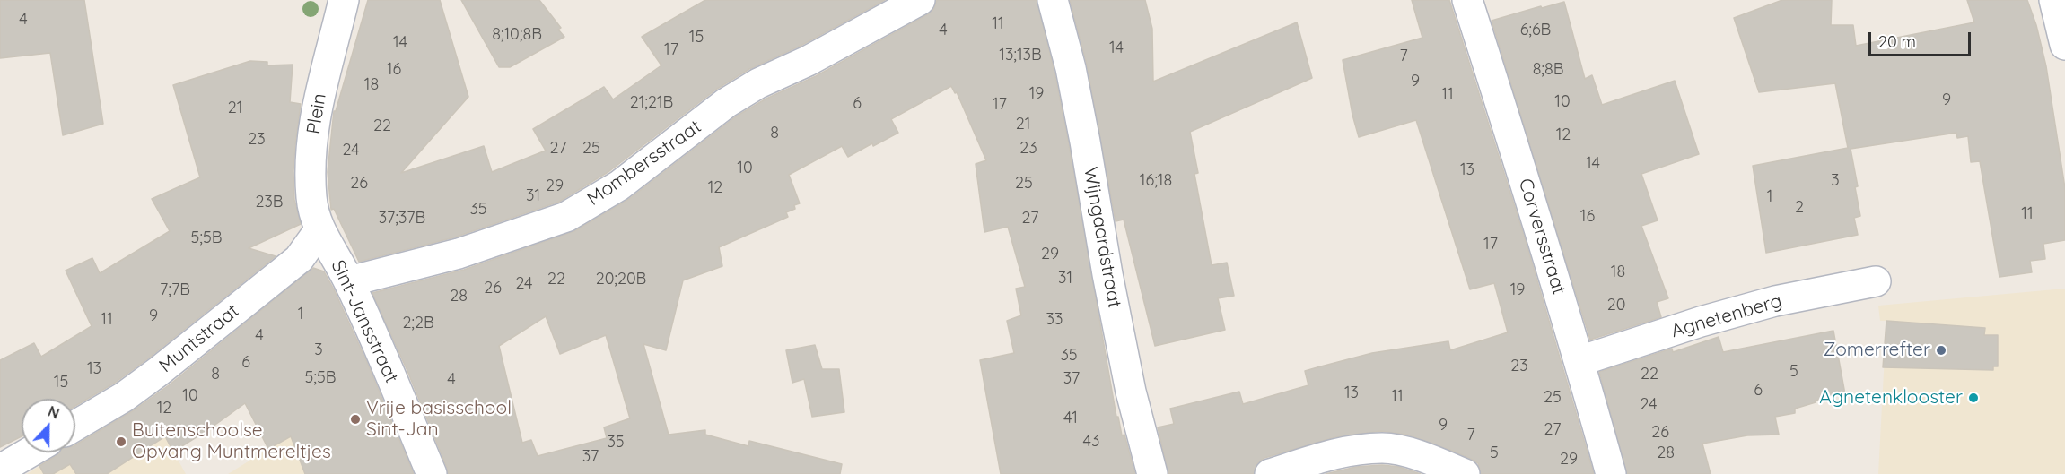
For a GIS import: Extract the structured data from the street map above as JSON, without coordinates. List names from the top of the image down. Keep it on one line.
{"streets":{"street":["Plein","Mombersstraat","Corversstraat","Wijngaardstraat","Agnetenberg","Sint-Jansstraat","Muntstraat"]},"crossings":[["Plein","Sint-Jansstraat"],["Plein","Muntstraat"],["Mombersstraat","Sint-Jansstraat"],["Corversstraat","Agnetenberg"],["Sint-Jansstraat","Muntstraat"]],"places":["Zomerrefter","Agnetenklooster","Vrije basisschool Sint-Jan","Buitenschoolse Opvang Muntmereltjes"],"house_numbers":["4","11","4","6;6B","8;10;8B","15","14","14","17","13;13B","7","16","8;8B","9","18","19","11","9","10","21;21B","6","17","21","21","22","8","12","23","27","25","23","24","14","10","13","16;18","3","26","25","29","12","31","1","23B","2","35","11","16","37;37B","27","5;5B","17","29","18","31","22","20;20B","24","26","7;7B","19","28","20","1","9","11","33","2;2B","4","3","35","6","23","13","5","8","22","5;5B","37","4","15","6","13","10","11","25","24","12","41","9","27","26","7","43","35","5","28","37","29"],"scale_bar":"20 m","north":"top"}
